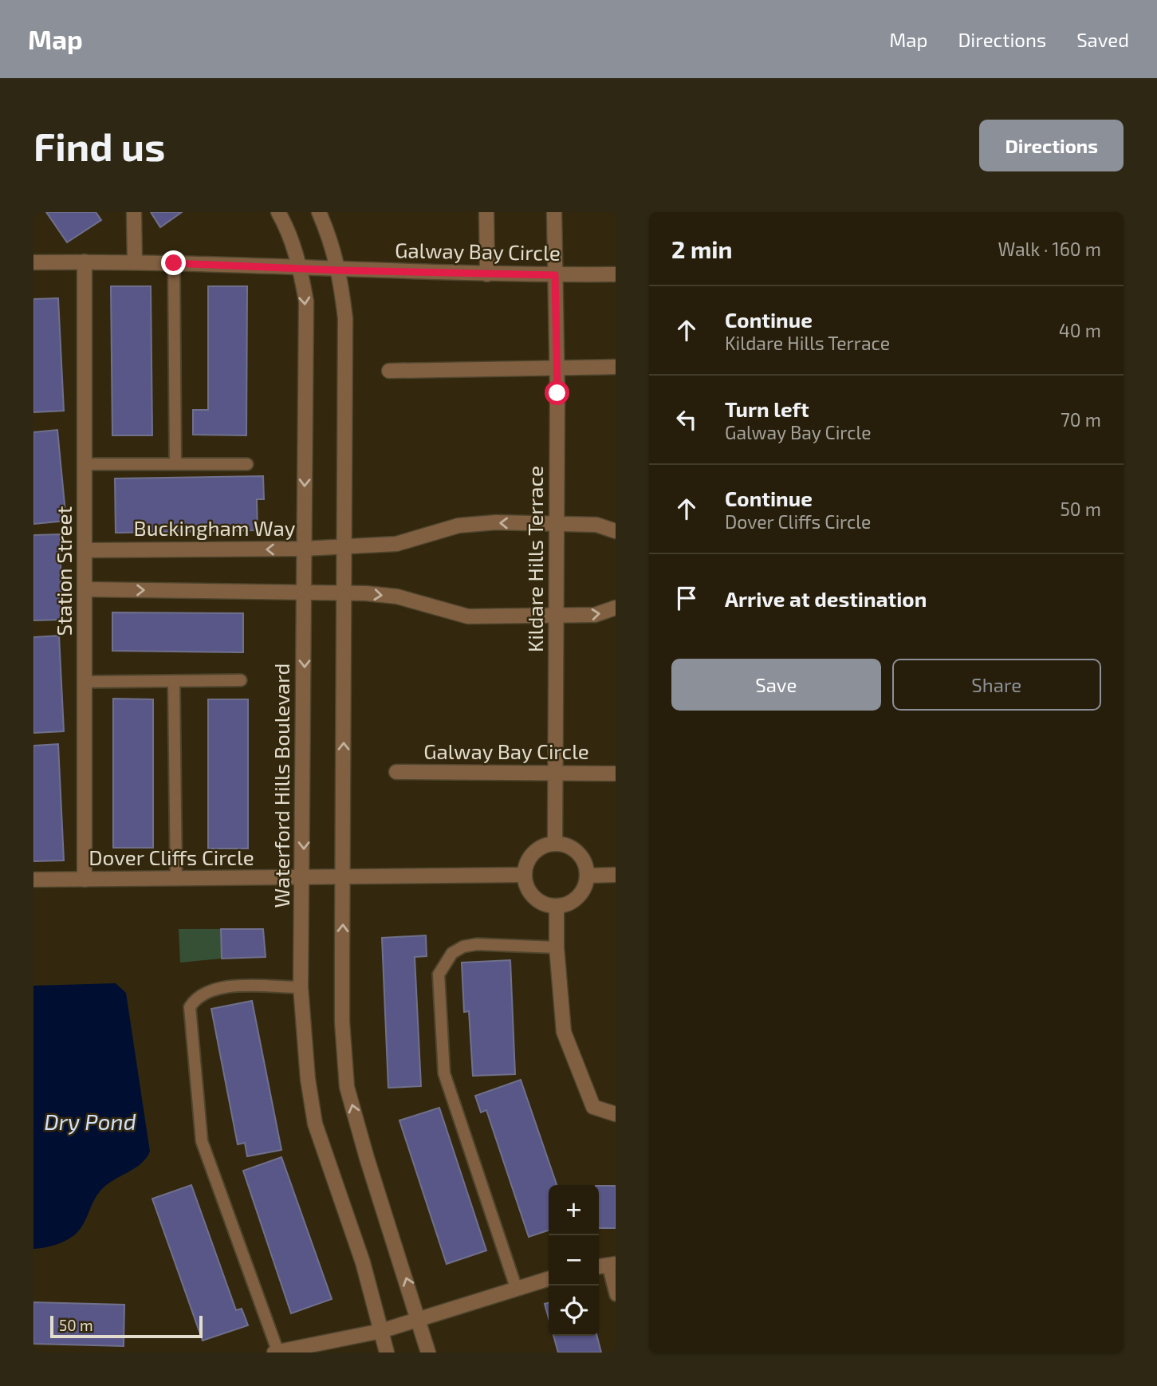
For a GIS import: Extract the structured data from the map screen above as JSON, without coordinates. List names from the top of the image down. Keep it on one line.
{"streets":{"street":["Galway Bay Circle","Buckingham Way","Kildare Hills Terrace","Station Street","Waterford Hills Boulevard","Dover Cliffs Circle"]},"crossings":[["Galway Bay Circle","Kildare Hills Terrace"],["Buckingham Way","Kildare Hills Terrace"],["Buckingham Way","Station Street"],["Buckingham Way","Waterford Hills Boulevard"],["Station Street","Dover Cliffs Circle"],["Waterford Hills Boulevard","Dover Cliffs Circle"]],"water":["Dry Pond"],"scale_bar":"50 m","page":{"header":"Map","nav":["Map","Directions","Saved"],"buttons":["Directions",["Save","Share"]],"title":"Find us","heading":["2 min","Walk · 160 m"],"list":[["Continue","Kildare Hills Terrace","40 m"],["Turn left","Galway Bay Circle","70 m"],["Continue","Dover Cliffs Circle","50 m"],"Arrive at destination"],"map_buttons":["+","−"],"scale":"50 m"}}
